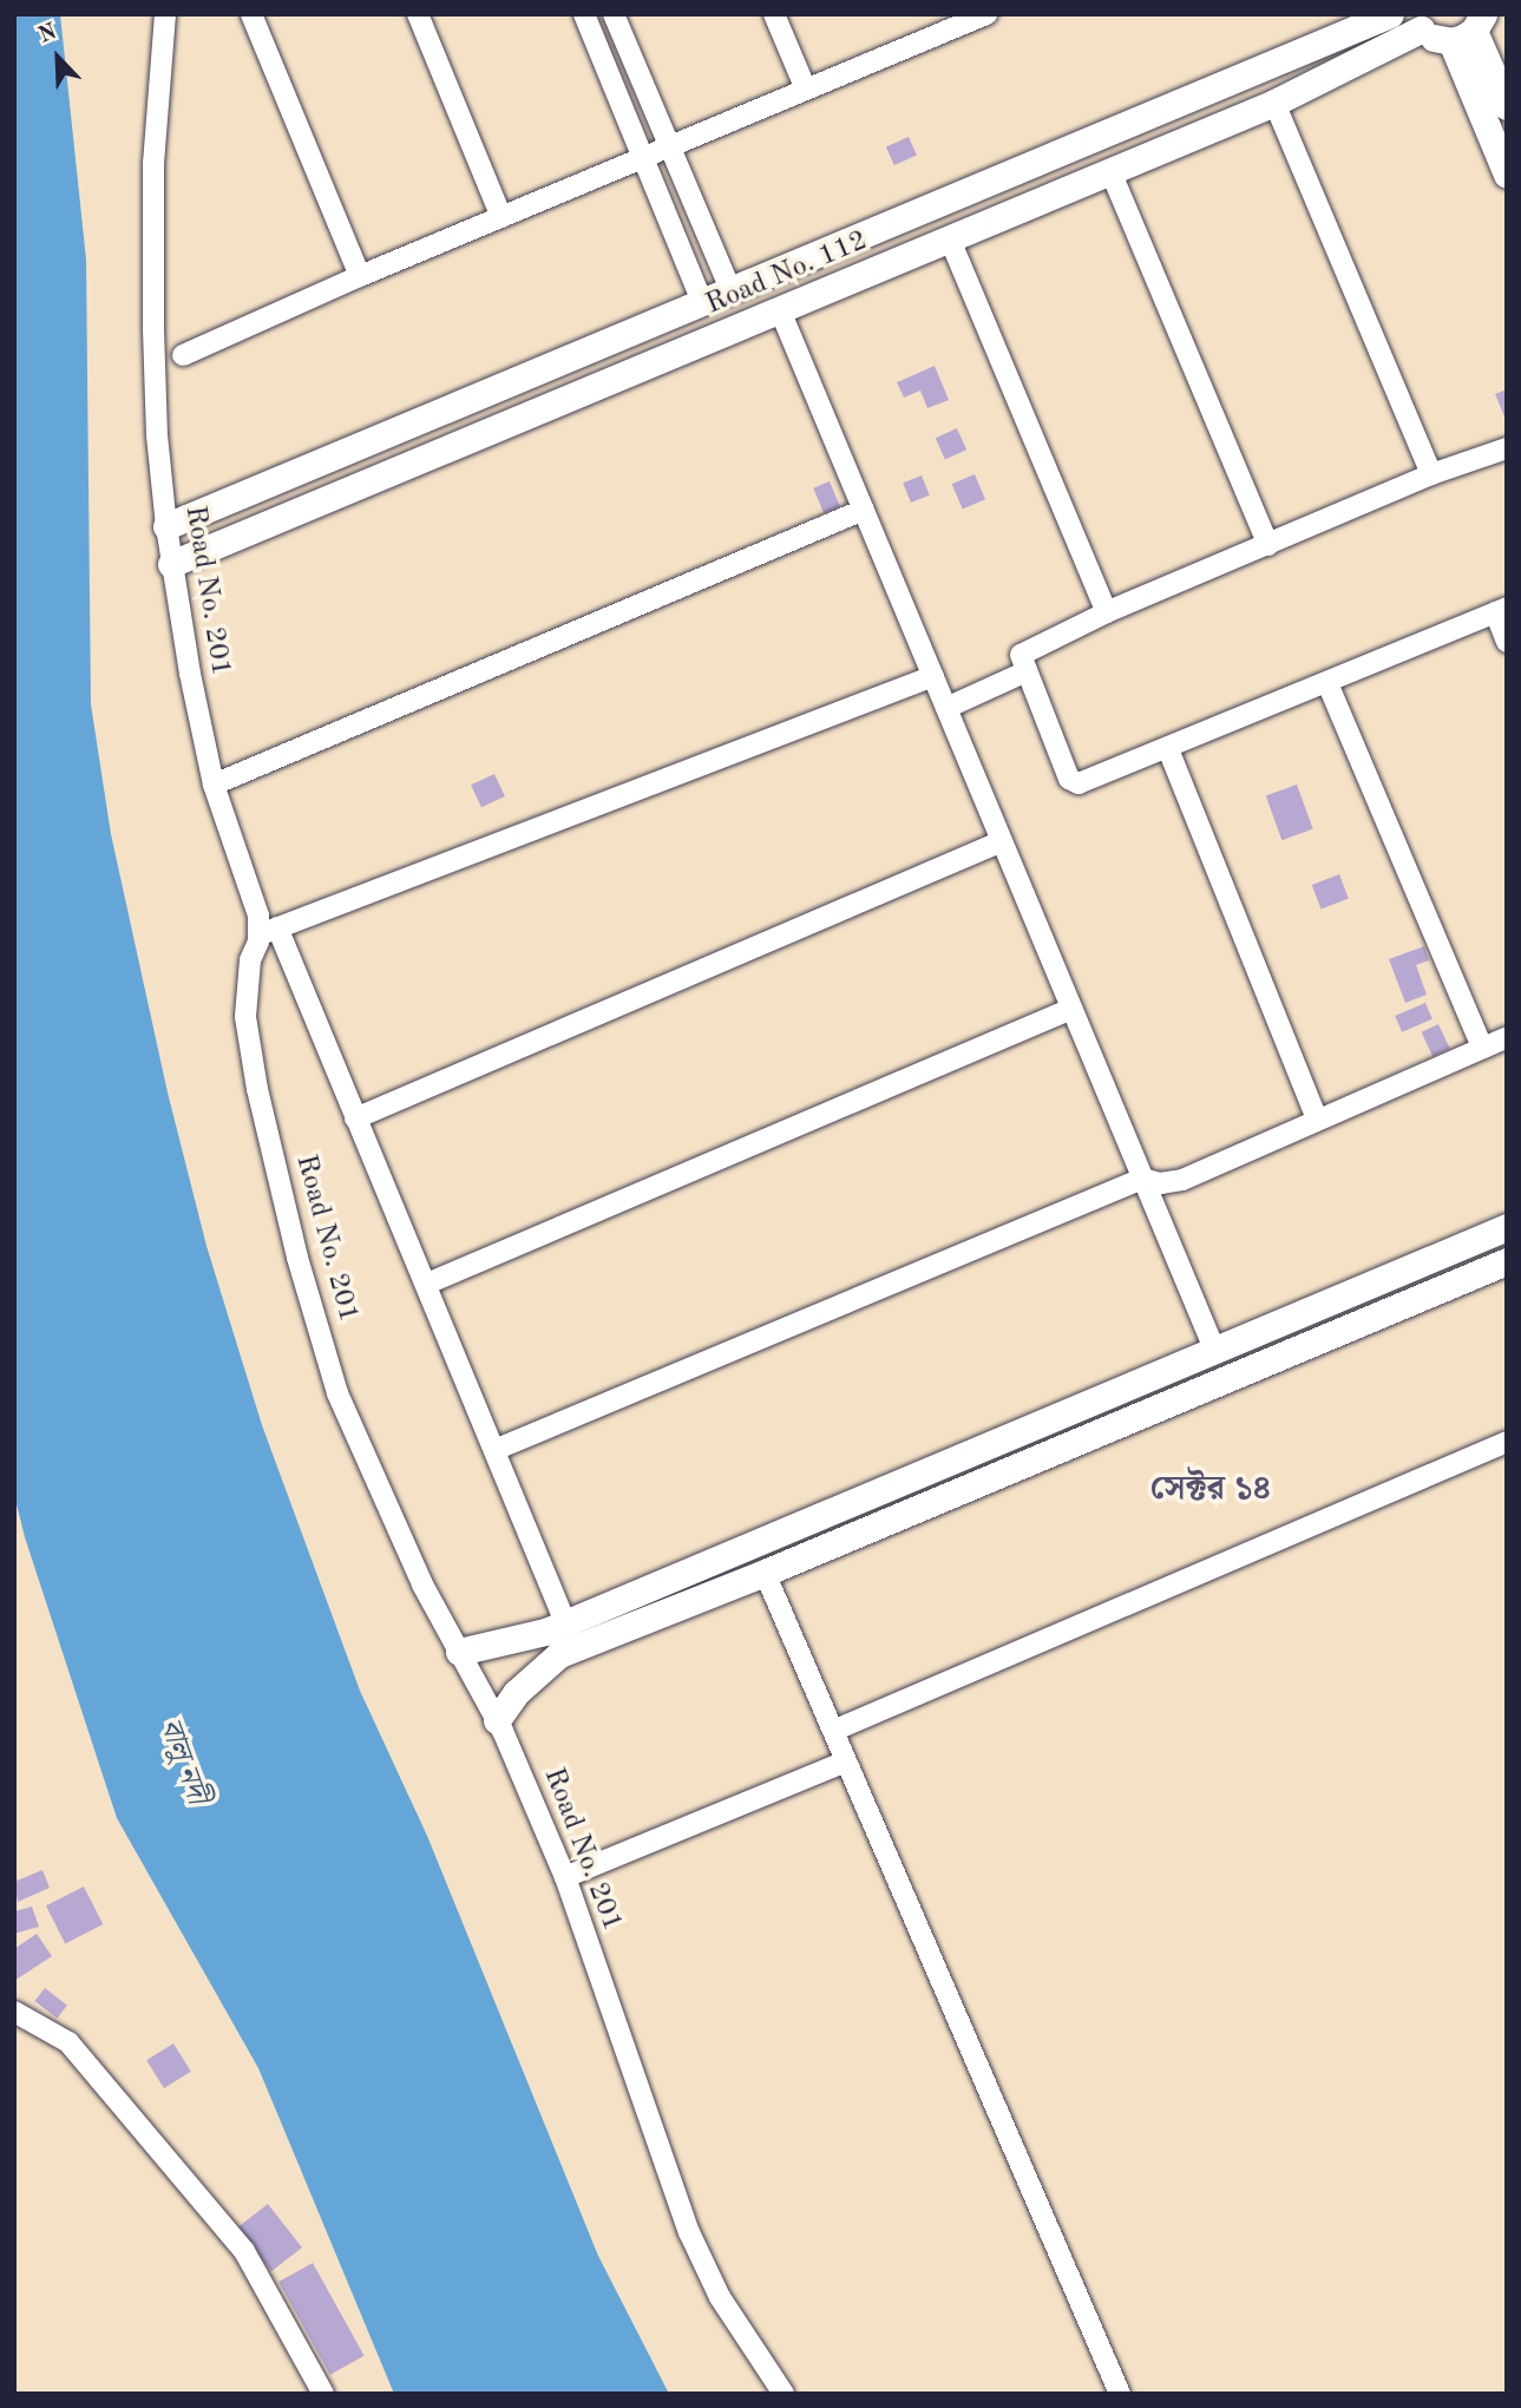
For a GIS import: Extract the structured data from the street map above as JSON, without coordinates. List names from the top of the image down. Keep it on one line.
{"streets":{"street":["Road No. 112","Road No. 201"]},"crossings":[["Road No. 112","Road No. 201"]],"districts":["সেক্টর ১৪"],"water":["বালু নদী"],"north":"top left"}
